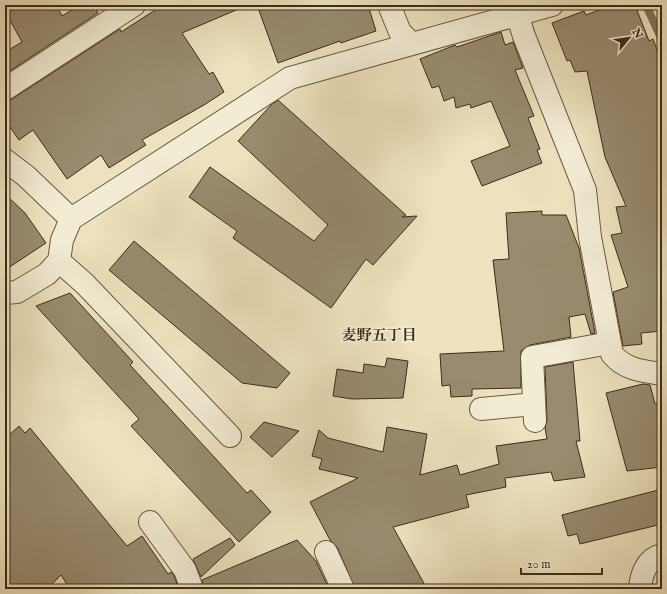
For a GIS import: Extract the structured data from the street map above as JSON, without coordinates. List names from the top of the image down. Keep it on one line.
{"districts":["麦野五丁目"],"scale_bar":"20 m","north":"top right"}
